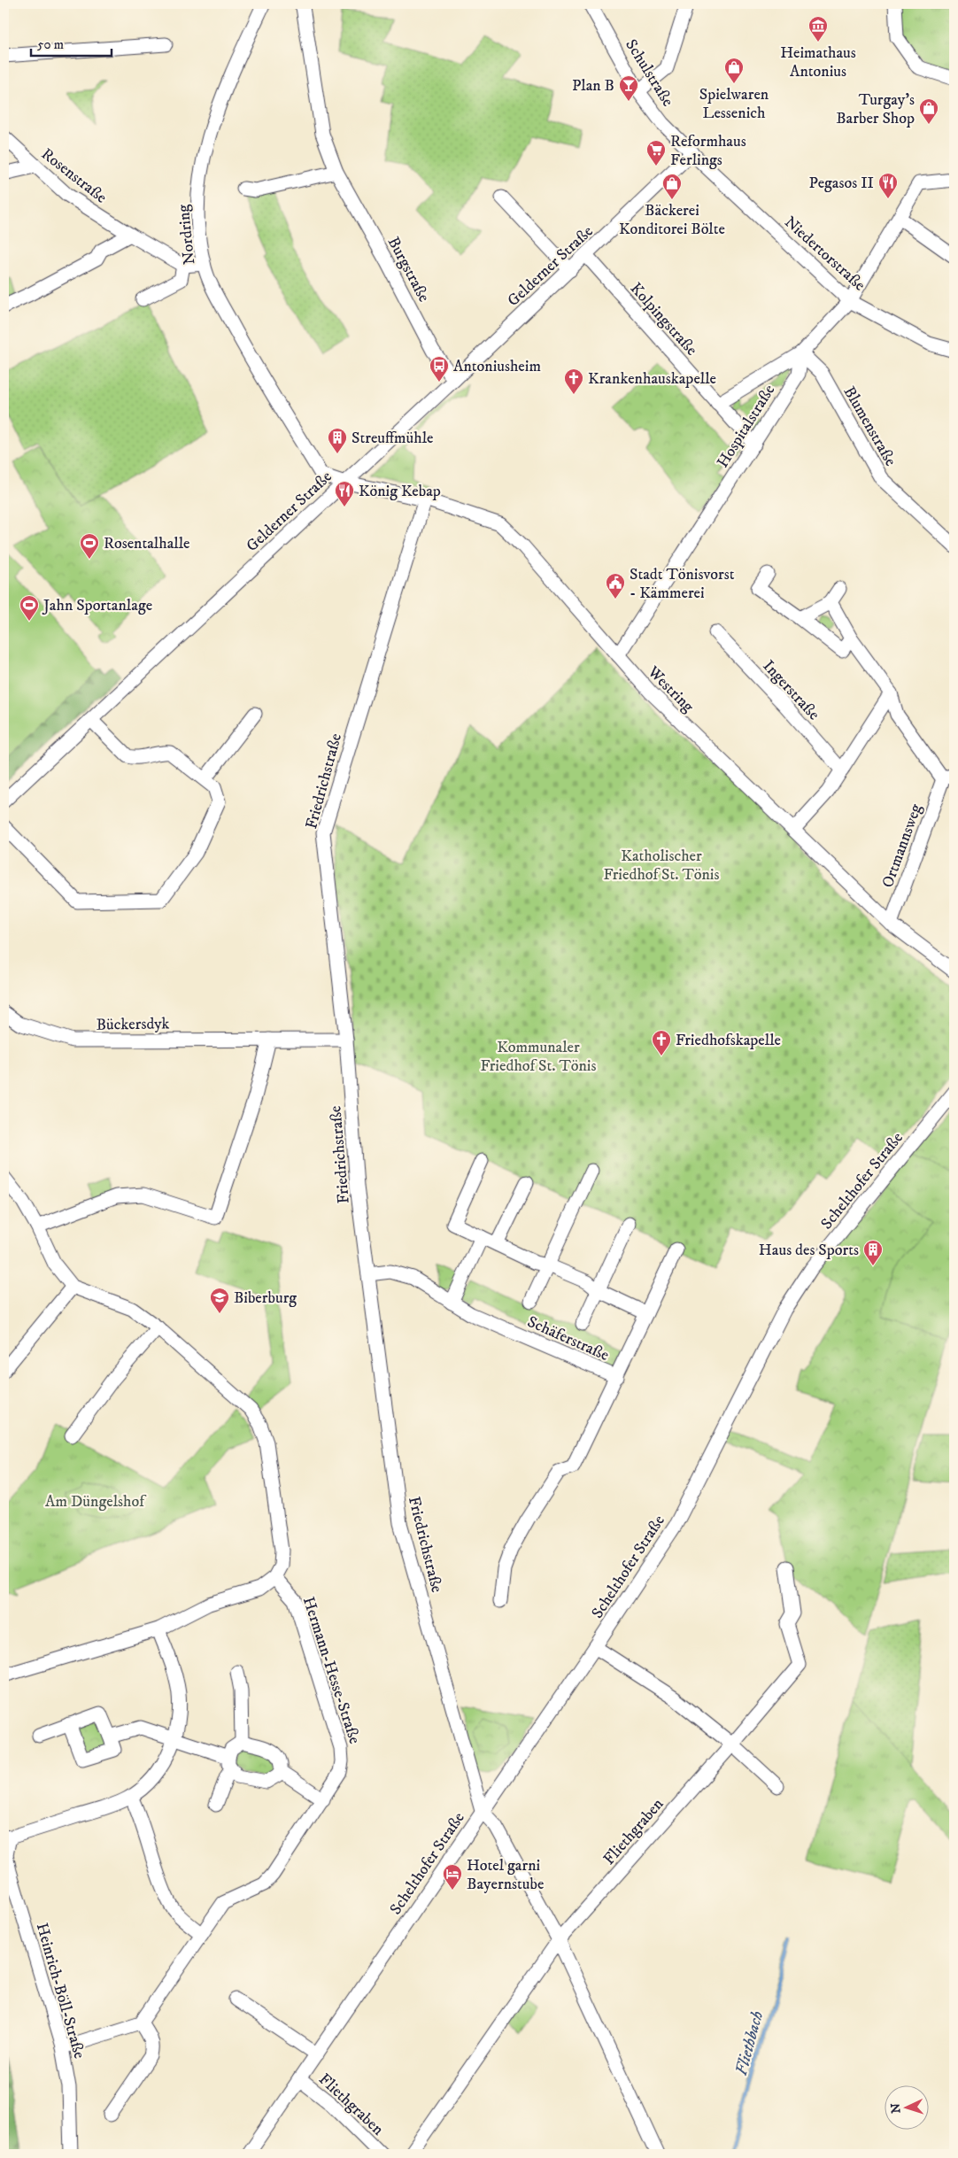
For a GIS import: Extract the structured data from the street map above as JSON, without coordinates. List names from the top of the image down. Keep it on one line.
{"streets":{"street":["Schulstraße","Rosenstraße","Nordring","Niedertorstraße","Gelderner Straße","Burgstraße","Kolpingstraße","Hospitalstraße","Blumenstraße","Westring","Ingerstraße","Friedrichstraße","Ortmannsweg","Bückersdyk","Schelthofer Straße","Schäferstraße","Hermann-Hesse-Straße","Fliethgraben","Heinrich-Böll-Straße"]},"crossings":[["Schulstraße","Niedertorstraße"],["Schulstraße","Gelderner Straße"],["Nordring","Gelderner Straße"],["Nordring","Westring"],["Niedertorstraße","Gelderner Straße"],["Gelderner Straße","Burgstraße"],["Gelderner Straße","Kolpingstraße"],["Gelderner Straße","Westring"],["Kolpingstraße","Hospitalstraße"],["Hospitalstraße","Blumenstraße"],["Hospitalstraße","Westring"],["Westring","Friedrichstraße"],["Westring","Ortmannsweg"],["Friedrichstraße","Bückersdyk"],["Friedrichstraße","Schelthofer Straße"],["Friedrichstraße","Schäferstraße"],["Schelthofer Straße","Fliethgraben"]],"water":["Fliethbach"],"parks":["Katholischer Friedhof St. Tönis","Kommunaler Friedhof St. Tönis","Am Düngelshof"],"places":{"museum":["Heimathaus Antonius"],"shop":["Spielwaren Lessenich","Turgay's Barber Shop","Bäckerei Konditorei Bölte"],"bar":["Plan B"],"supermarket":["Reformhaus Ferlings"],"restaurant":["Pegasos II","König Kebap"],"bus stop":["Antoniusheim"],"church":["Krankenhauskapelle","Friedhofskapelle"],"building":["Streuffmühle","Haus des Sports"],"sports":["Rosentalhalle","Jahn Sportanlage"],"public building":["Stadt Tönisvorst - Kämmerei"],"school or university":["Biberburg"],"hotel":["Hotel garni Bayernstube"]},"scale_bar":"50 m","north":"left"}
